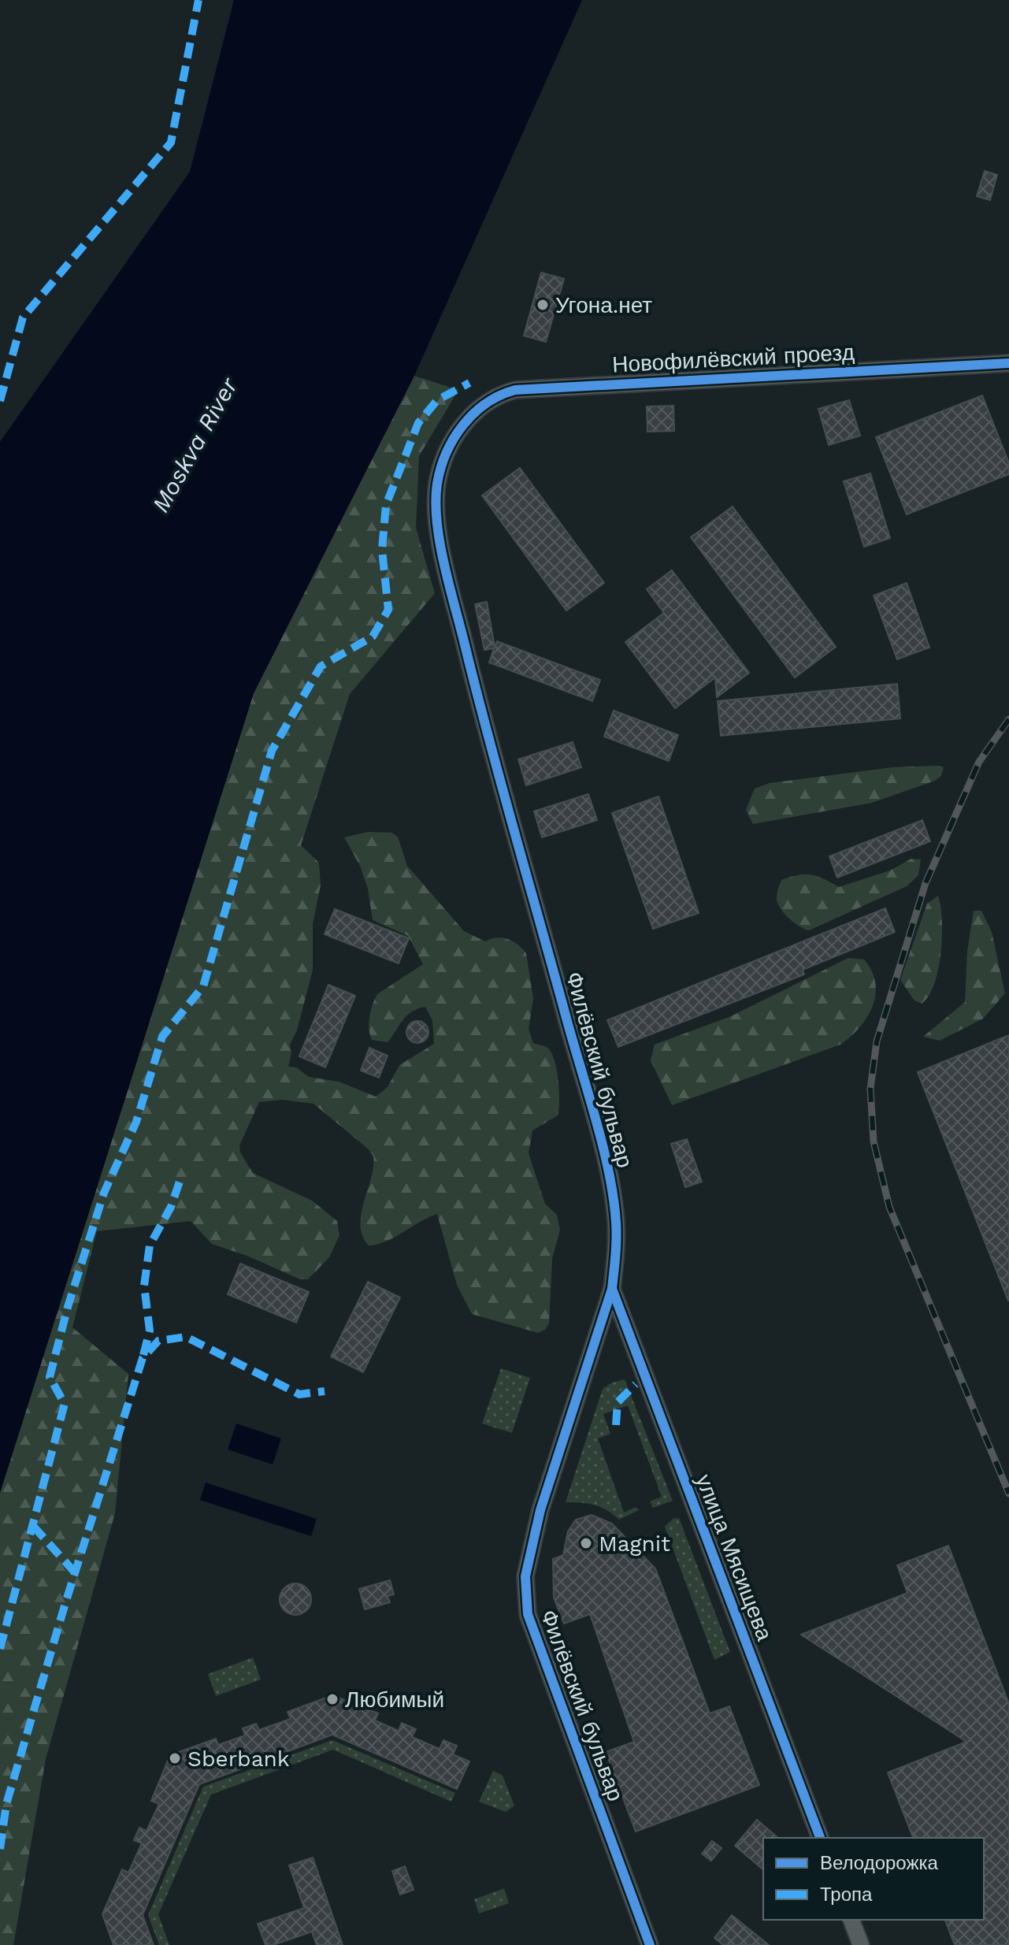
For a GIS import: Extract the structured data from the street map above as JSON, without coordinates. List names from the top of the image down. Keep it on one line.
{"streets":{"street":["Новофилёвский проезд","Филёвский бульвар","улица Мясищева"]},"crossings":[["Новофилёвский проезд","Филёвский бульвар"],["Филёвский бульвар","улица Мясищева"]],"water":["Moskva River"],"places":["Угона.нет","Magnit","Любимый","Sberbank"],"legend":["Велодорожка","Тропа"]}
